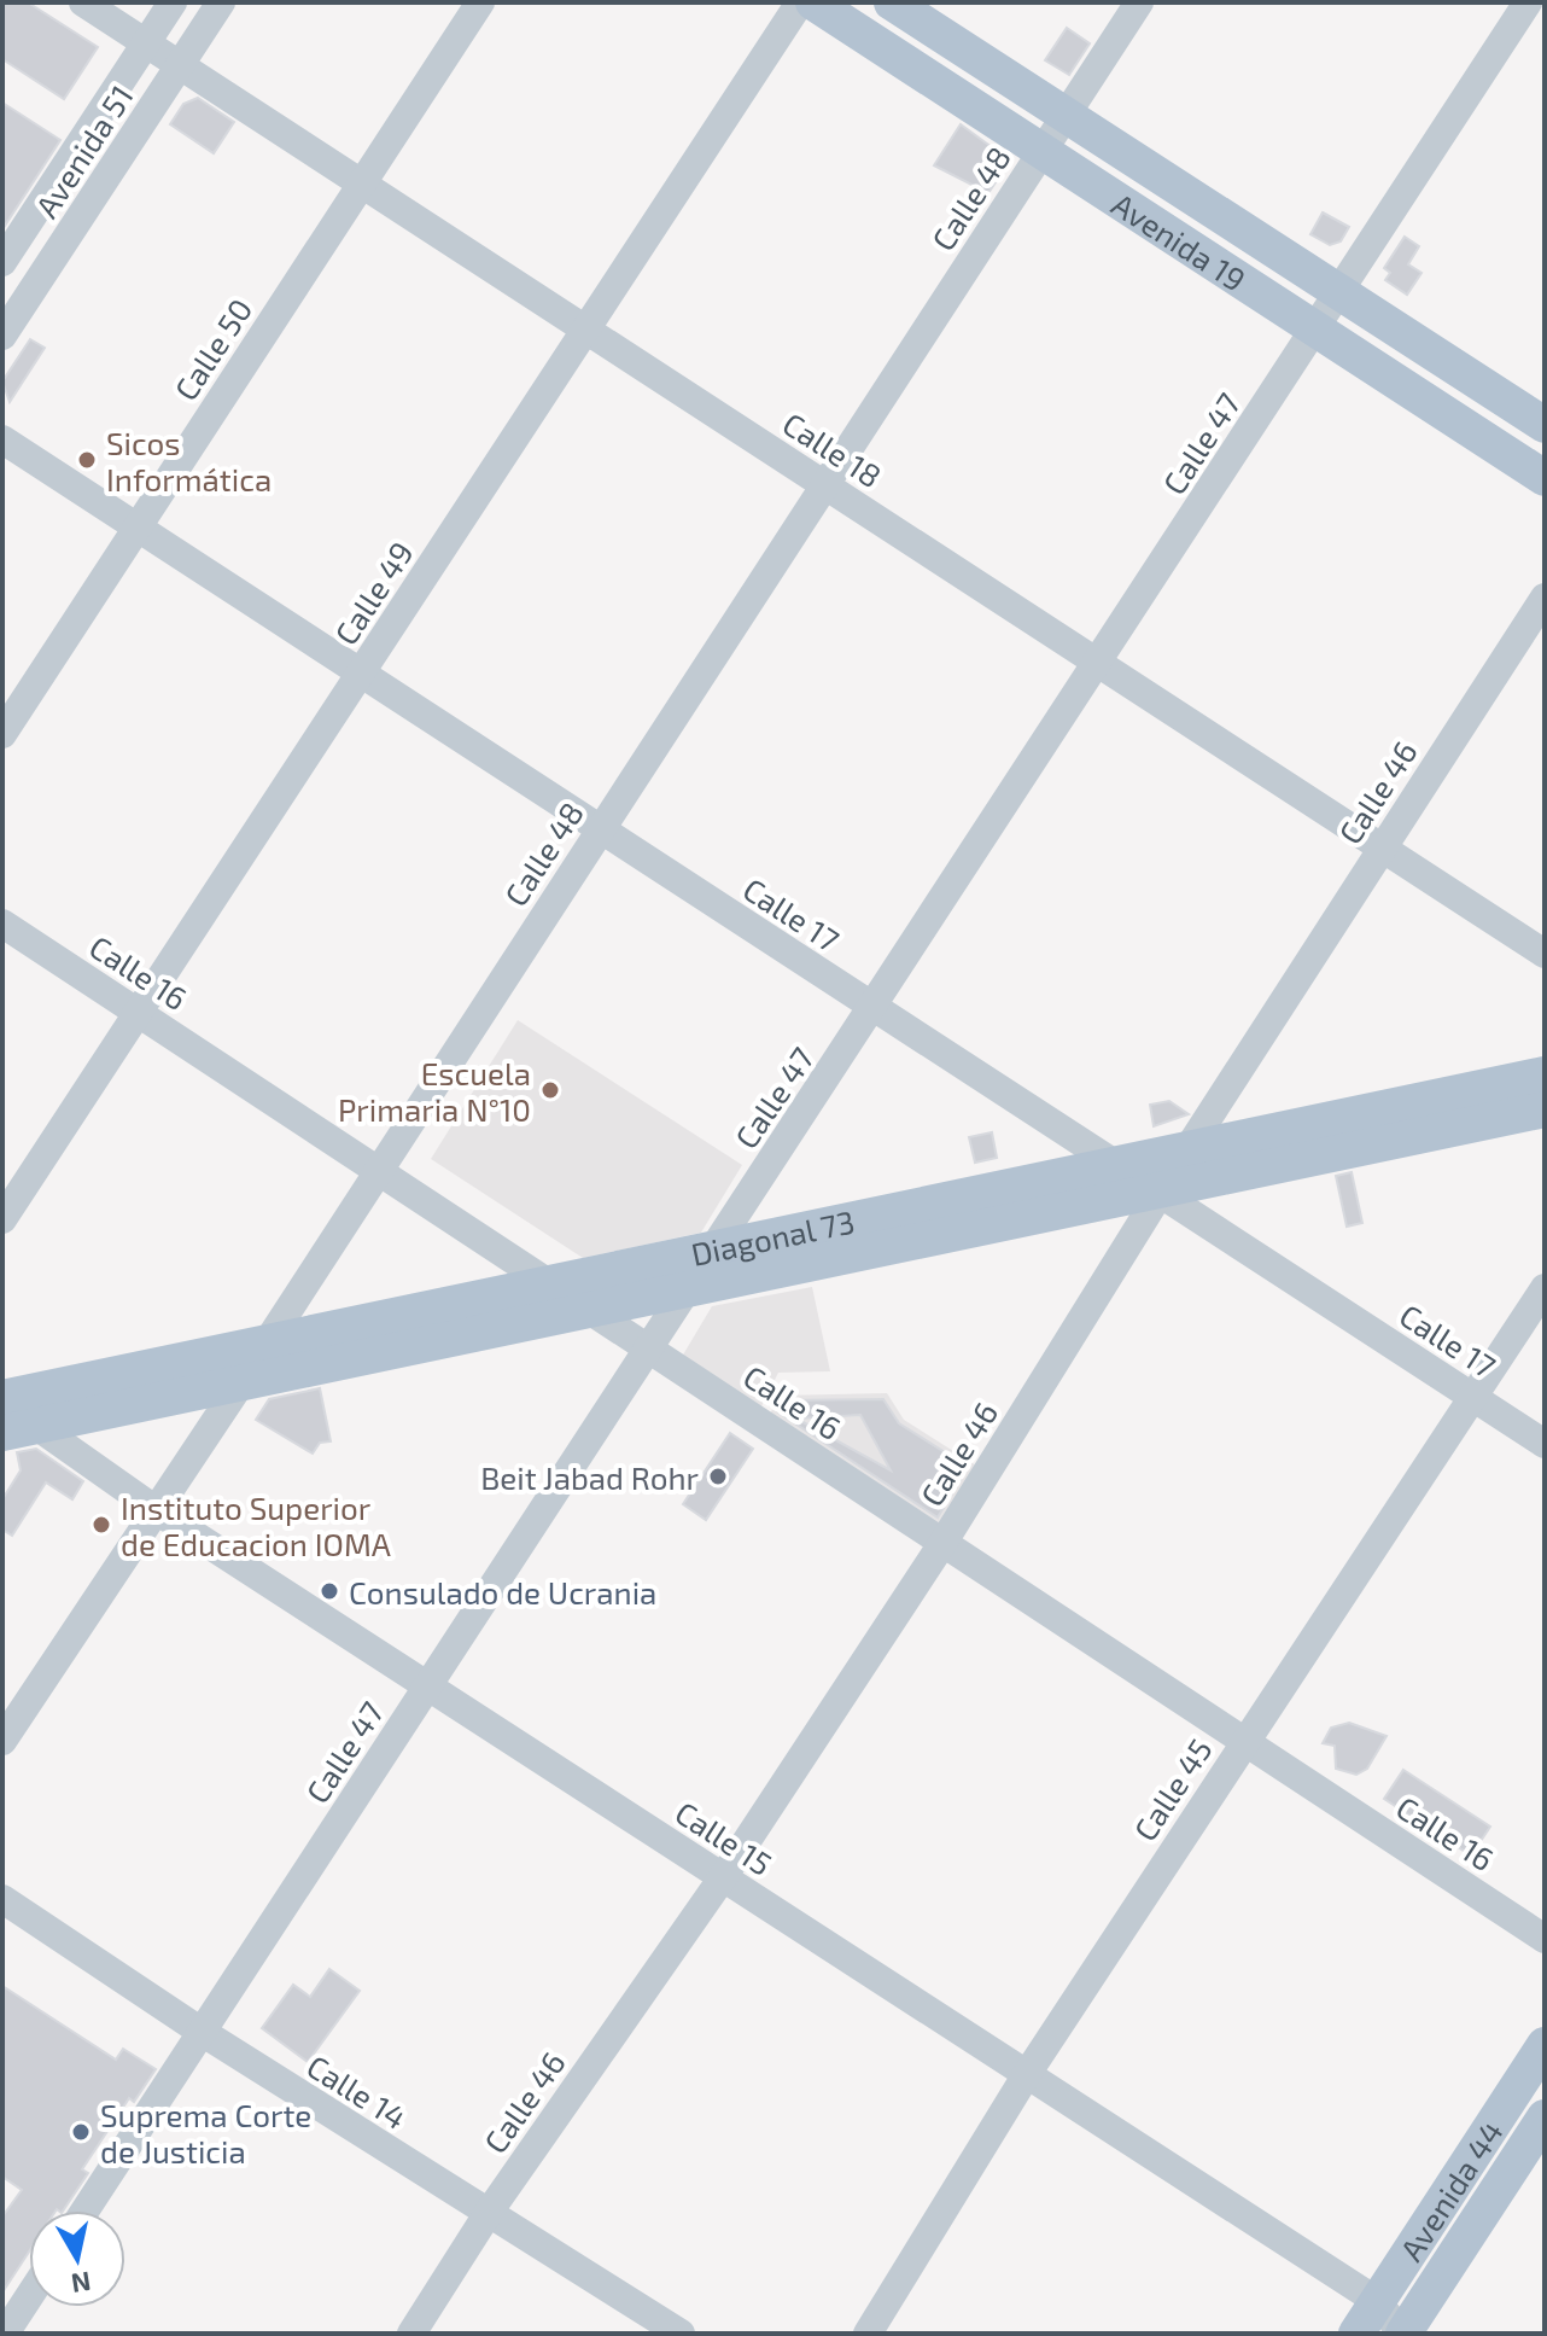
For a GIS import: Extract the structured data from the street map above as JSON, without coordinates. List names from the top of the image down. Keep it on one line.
{"streets":{"main road":["Avenida 19","Diagonal 73","Avenida 44"],"street":["Avenida 51","Calle 48","Calle 50","Calle 47","Calle 18","Calle 49","Calle 46","Calle 17","Calle 16","Calle 45","Calle 15","Calle 14"]},"crossings":[["Avenida 51","Calle 18"],["Calle 48","Avenida 19"],["Calle 48","Calle 18"],["Calle 48","Calle 17"],["Calle 48","Calle 16"],["Calle 48","Diagonal 73"],["Calle 48","Calle 15"],["Avenida 19","Calle 47"],["Calle 50","Calle 18"],["Calle 50","Calle 17"],["Calle 47","Calle 18"],["Calle 47","Calle 17"],["Calle 47","Calle 16"],["Calle 47","Diagonal 73"],["Calle 47","Calle 15"],["Calle 47","Calle 14"],["Calle 18","Calle 49"],["Calle 18","Calle 46"],["Calle 49","Calle 17"],["Calle 49","Calle 16"],["Calle 46","Calle 17"],["Calle 46","Calle 16"],["Calle 46","Diagonal 73"],["Calle 46","Calle 15"],["Calle 46","Calle 14"],["Calle 17","Diagonal 73"],["Calle 17","Calle 45"],["Calle 16","Diagonal 73"],["Calle 16","Calle 45"],["Diagonal 73","Calle 15"],["Calle 45","Calle 15"],["Calle 15","Avenida 44"]],"places":["Sicos Informática","Escuela Primaria N°10","Beit Jabad Rohr","Instituto Superior de Educacion IOMA","Consulado de Ucrania","Suprema Corte de Justicia"],"north":"bottom"}
